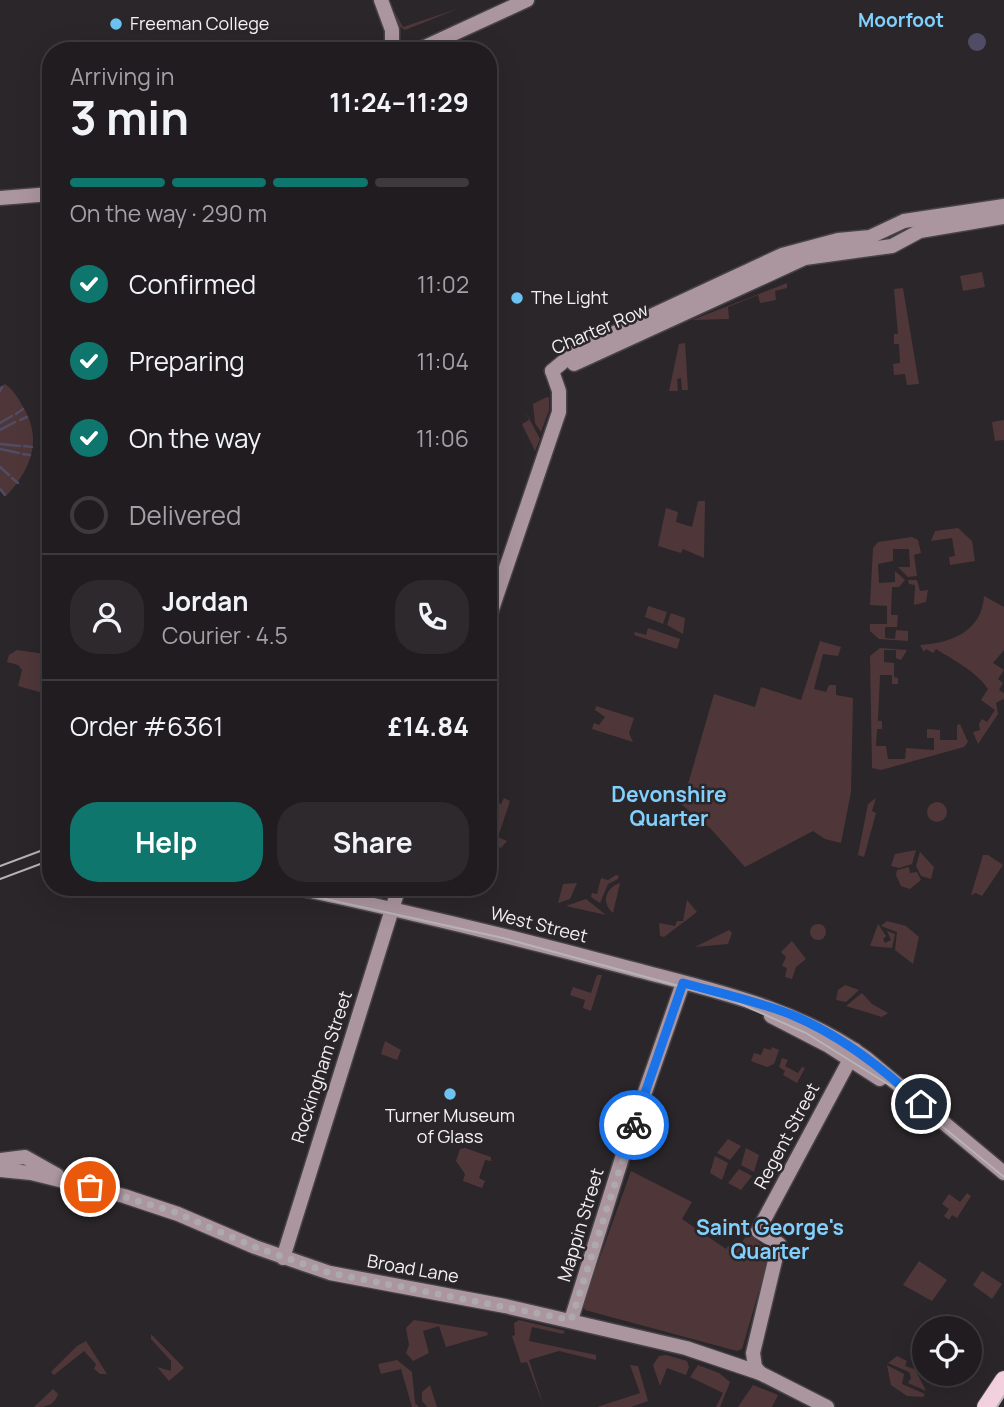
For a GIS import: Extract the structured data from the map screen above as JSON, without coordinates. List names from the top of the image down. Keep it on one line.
{"streets":{"street":["Charter Row","West Street","Rockingham Street","Regent Street","Mappin Street","Broad Lane"]},"crossings":[["West Street","Rockingham Street"],["West Street","Regent Street"],["West Street","Mappin Street"],["Rockingham Street","Broad Lane"],["Regent Street","Broad Lane"],["Mappin Street","Broad Lane"]],"districts":["Moorfoot","Devonshire Quarter","Saint George's Quarter"],"places":["Freeman College","The Light","Turner Museum of Glass"],"page":{"heading":["3 min","Arriving in","11:24–11:29"],"panel":["Jordan","Courier · 4.5","Order #6361","£14.84"],"bar":"On the way · 290 m","list":[["Confirmed","11:02"],["Preparing","11:04"],["On the way","11:06"],"Delivered"],"buttons":["Help","Share"]}}
